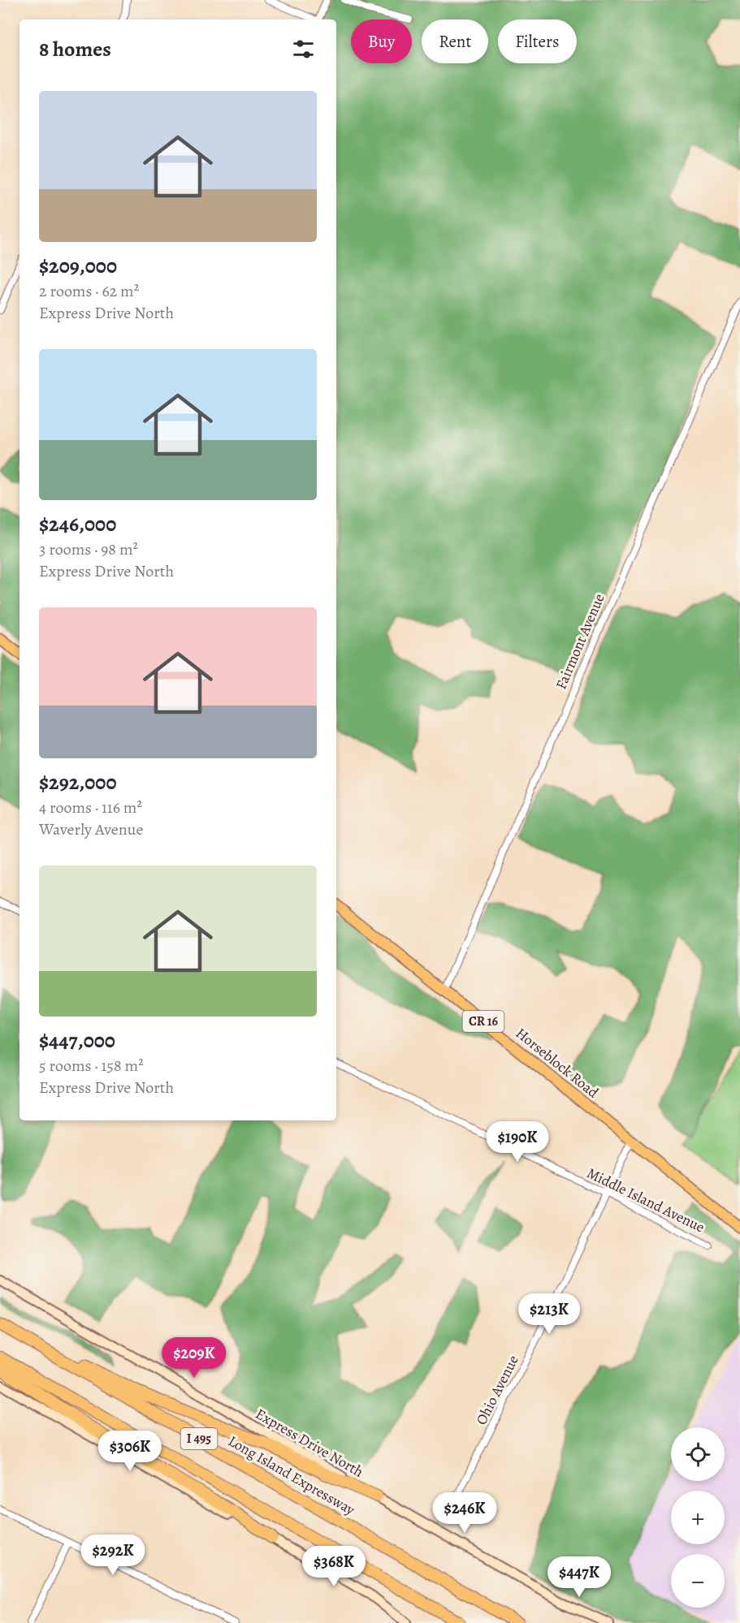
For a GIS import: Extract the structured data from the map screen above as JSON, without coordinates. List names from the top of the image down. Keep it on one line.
{"streets":{"highway":["I 495","Long Island Expressway"],"main road":["CR 16","Horseblock Road","Express Drive North"],"street":["Fairmont Avenue","Middle Island Avenue","Ohio Avenue"]},"crossings":[["Fairmont Avenue","Horseblock Road"],["Horseblock Road","Ohio Avenue"],["Middle Island Avenue","Ohio Avenue"]],"page":{"chip":["Buy","Rent","Filters"],"heading":"8 homes","list":[{"name":"$209,000","note":"2 rooms · 62 m² · Express Drive North"},{"name":"$246,000","note":"3 rooms · 98 m² · Express Drive North"},{"name":"$292,000","note":"4 rooms · 116 m² · Waverly Avenue"},{"name":"$447,000","note":"5 rooms · 158 m² · Express Drive North"}],"price":["$190K","$213K","$209K","$306K","$246K","$292K","$368K","$447K"],"map_buttons":["+","−"]}}
